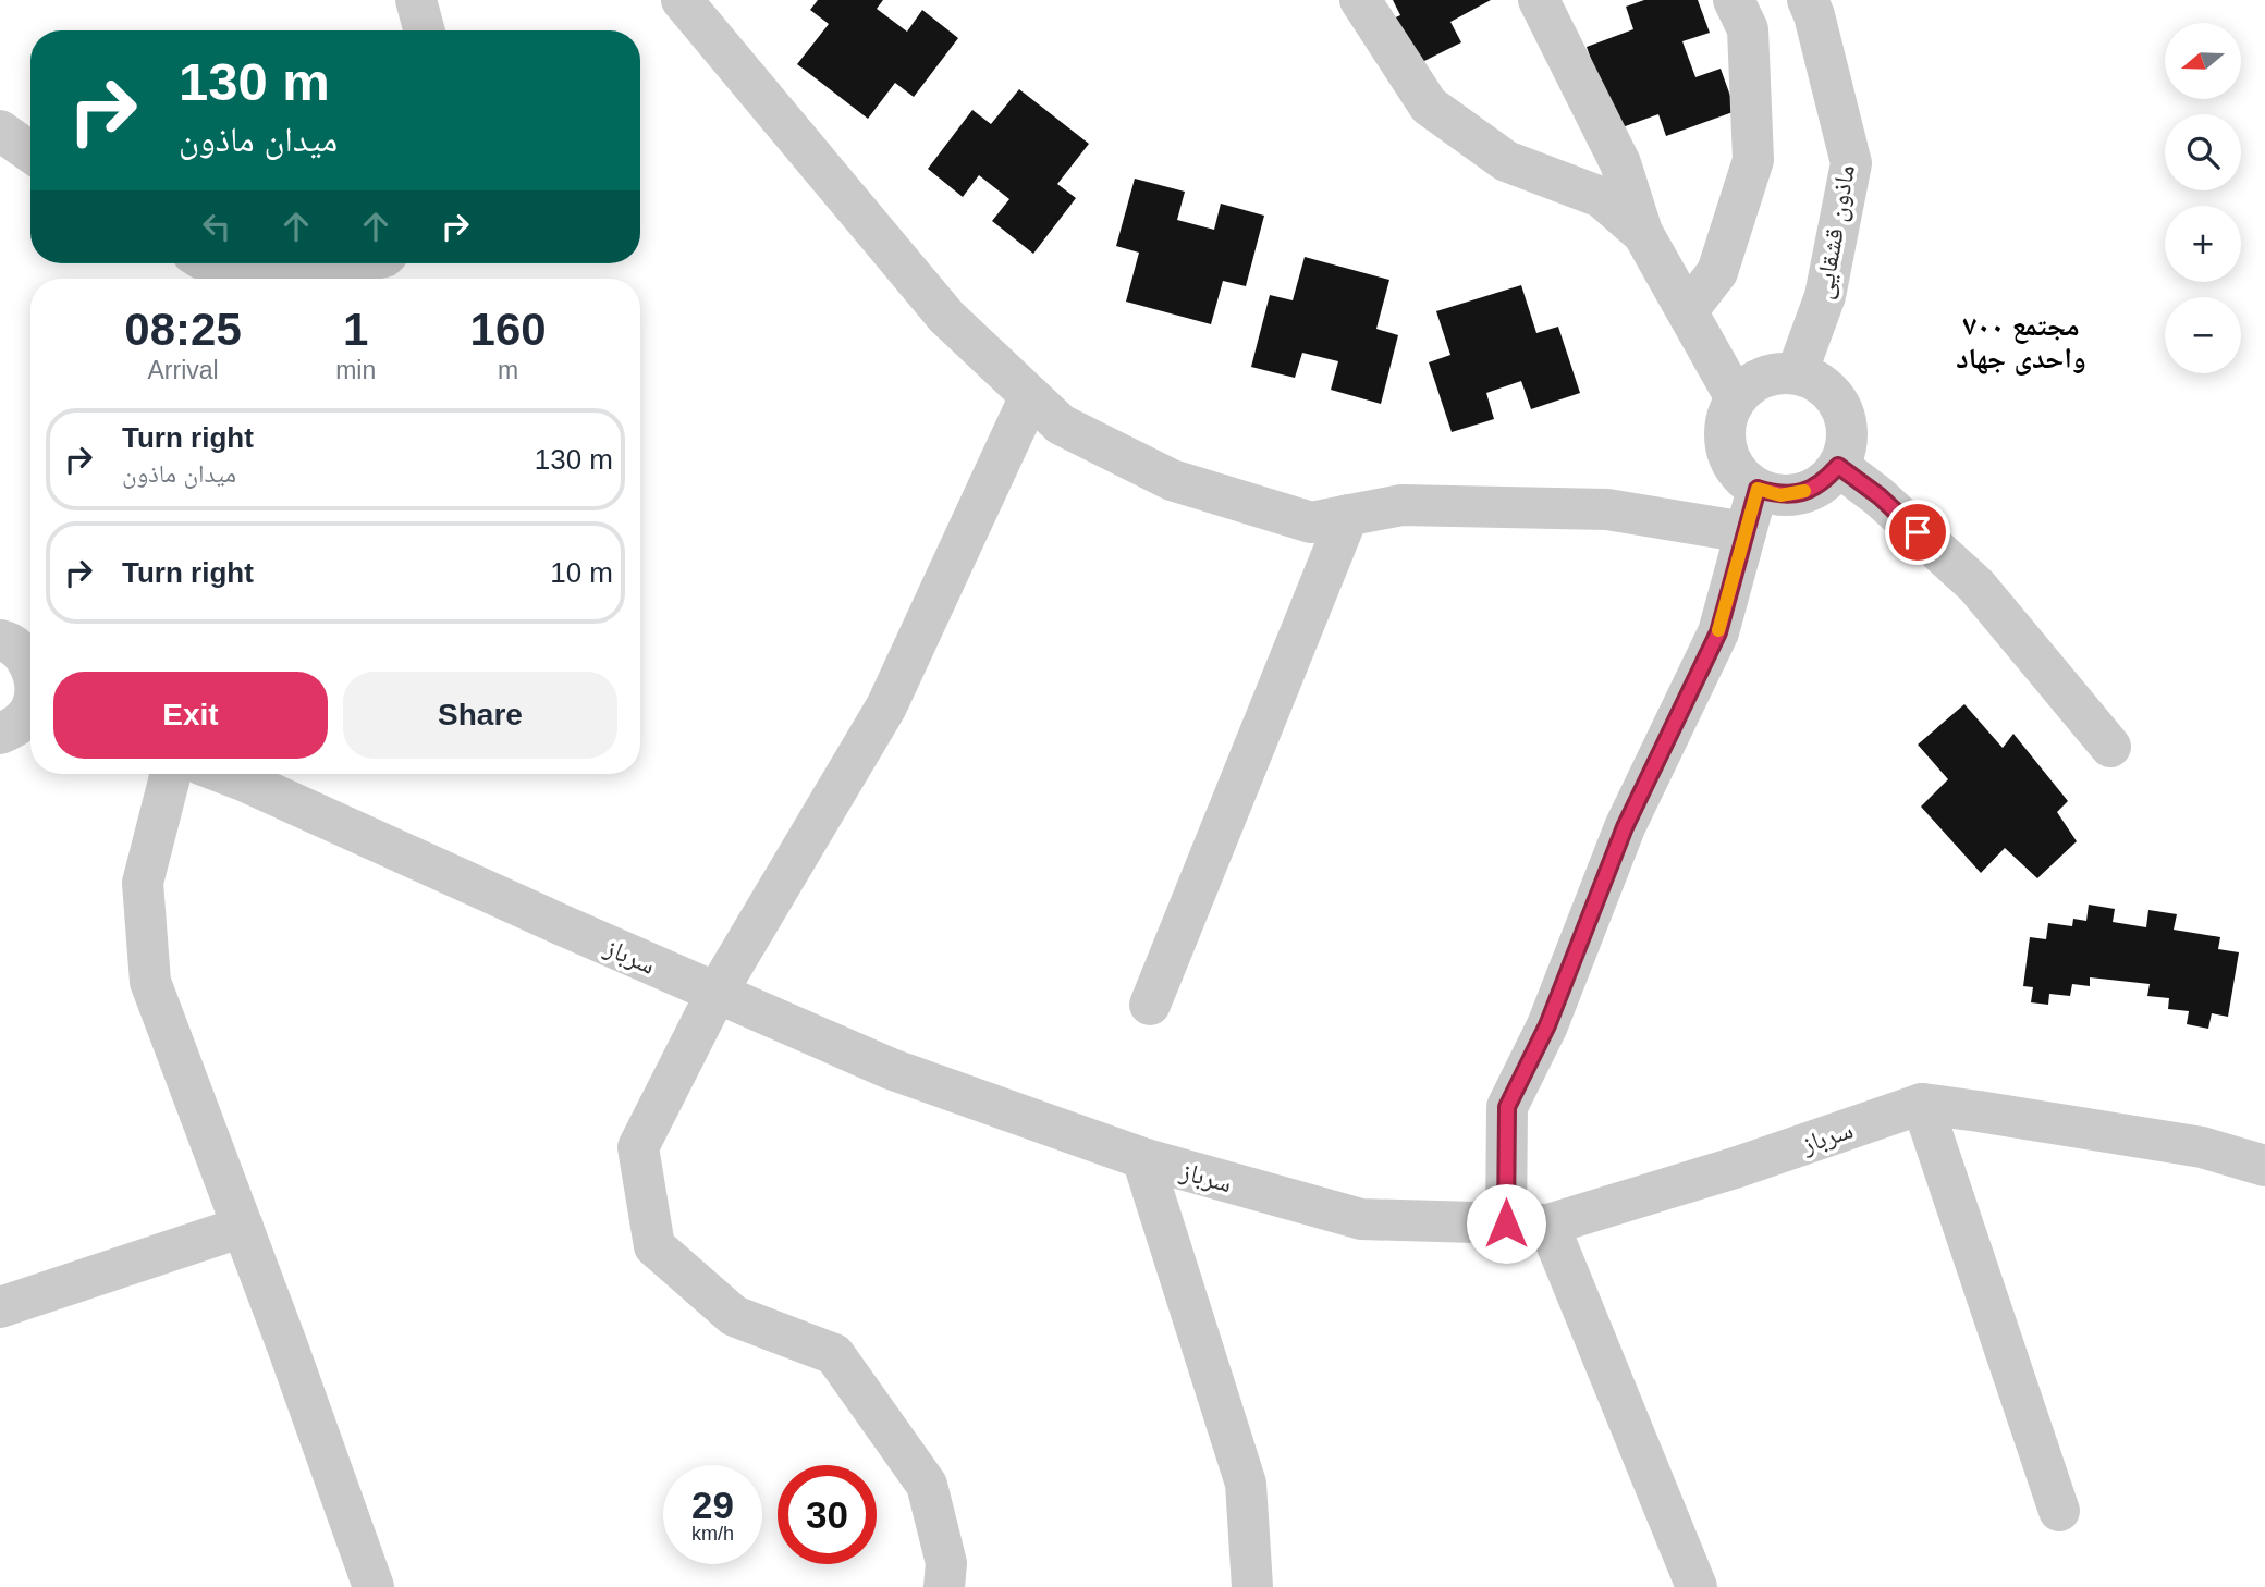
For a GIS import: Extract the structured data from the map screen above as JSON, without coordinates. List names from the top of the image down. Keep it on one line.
{"streets":{"street":["ماذون قشقایی","سرباز"]},"districts":["مجتمع ۷۰۰ واحدی جهاد"],"north":"left","page":{"map_buttons":["+","−"],"turn":["130 m","میدان ماذون"],"eta":["08:25","Arrival","1","min","160","m"],"list":[{"name":"Turn right","note":"میدان ماذون","value":"130 m"},{"name":"Turn right","value":"10 m"}],"buttons":["Exit","Share"],"speed":"29 km/h","limit":"30"}}
